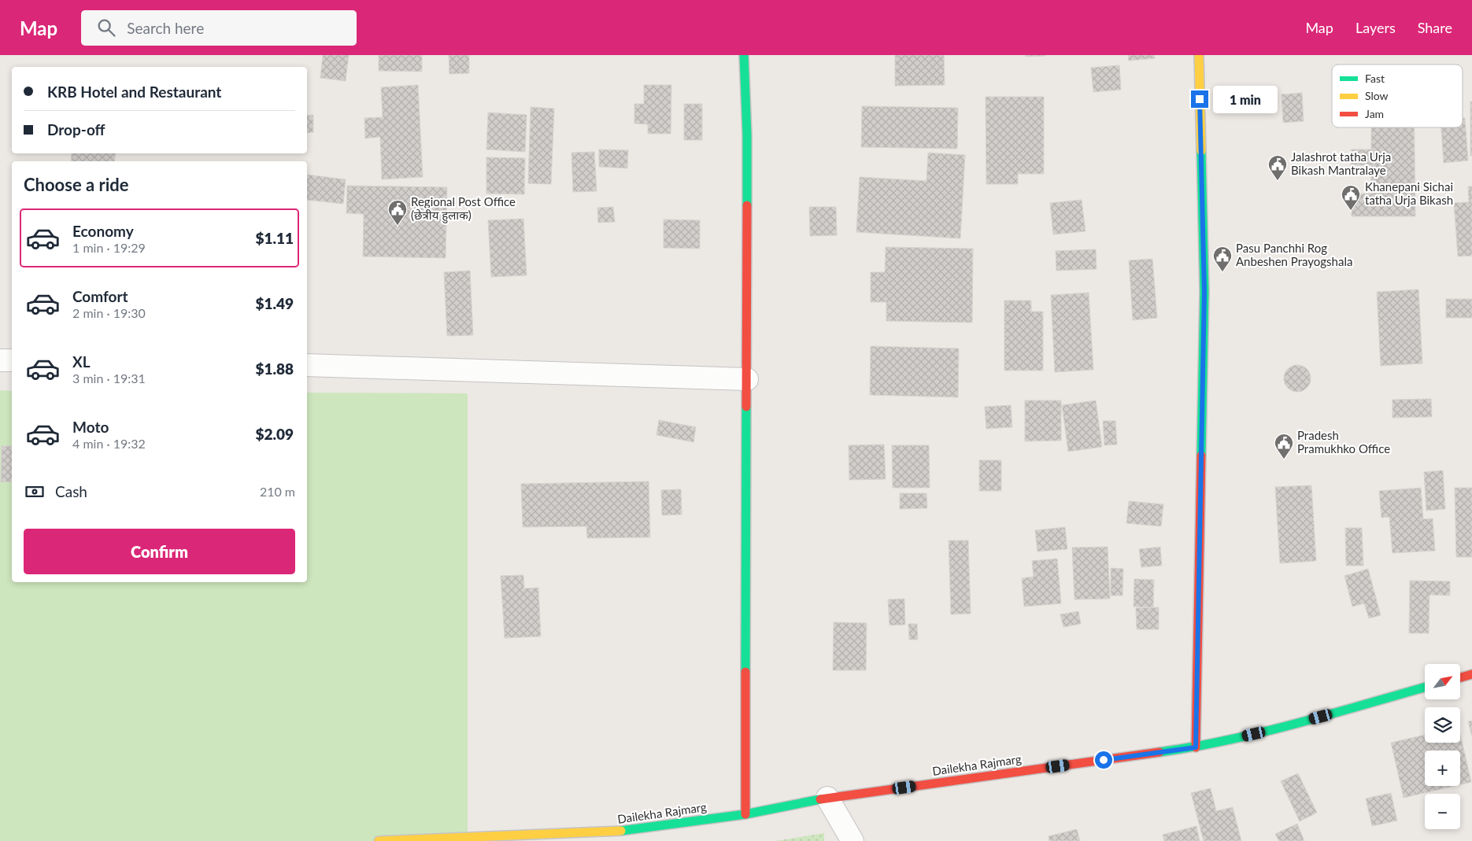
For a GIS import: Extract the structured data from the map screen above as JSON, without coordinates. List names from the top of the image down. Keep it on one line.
{"streets":{"street":["Dailekha Rajmarg"]},"places":{"public building":["Jalashrot tatha Urja Bikash Mantralaye","Khanepani Sichai tatha Urja Bikash","Regional Post Office (छेत्रीय हुलाक)","Pasu Panchhi Rog Anbeshen Prayogshala","Pradesh Pramukhko Office"]},"legend":["Fast","Slow","Jam"],"north":"top right","page":{"header":"Map","search":"Search here","nav":["Map","Layers","Share"],"banner":["KRB Hotel and Restaurant","Drop-off"],"bubble":"1 min","heading":"Choose a ride","list":[{"name":"Economy","note":"1 min · 19:29","value":"$1.11"},{"name":"Comfort","note":"2 min · 19:30","value":"$1.49"},{"name":"XL","note":"3 min · 19:31","value":"$1.88"},{"name":"Moto","note":"4 min · 19:32","value":"$2.09"}],"pay":["Cash","210 m"],"buttons":"Confirm","map_buttons":["+","−"]}}
